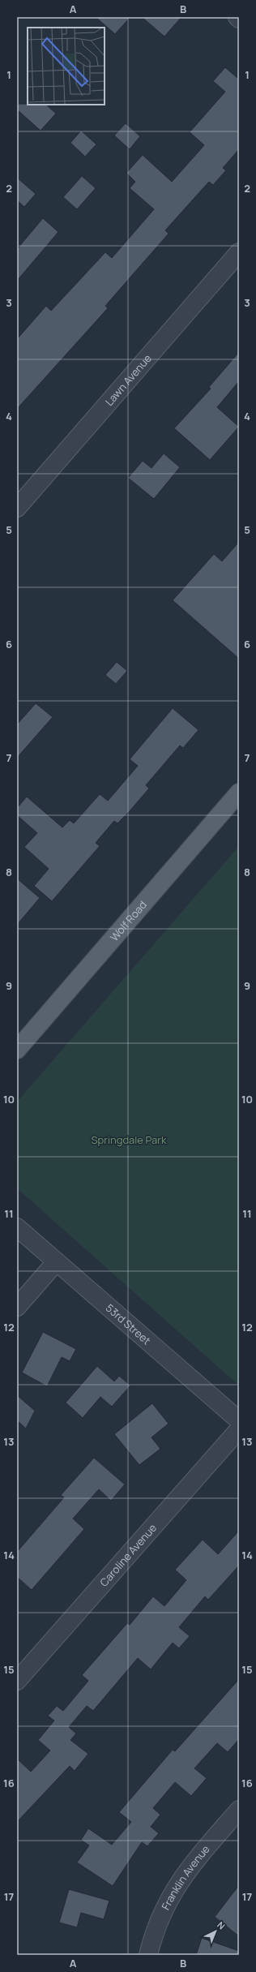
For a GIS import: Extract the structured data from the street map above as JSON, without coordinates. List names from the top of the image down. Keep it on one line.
{"streets":{"main road":["Wolf Road"],"street":["Lawn Avenue","53rd Street","Caroline Avenue","Franklin Avenue"]},"parks":["Springdale Park"],"north":"top right","grid":{"columns":["A","B"],"rows":["1","2","3","4","5","6","7","8","9","10","11","12","13","14","15","16","17"]}}
